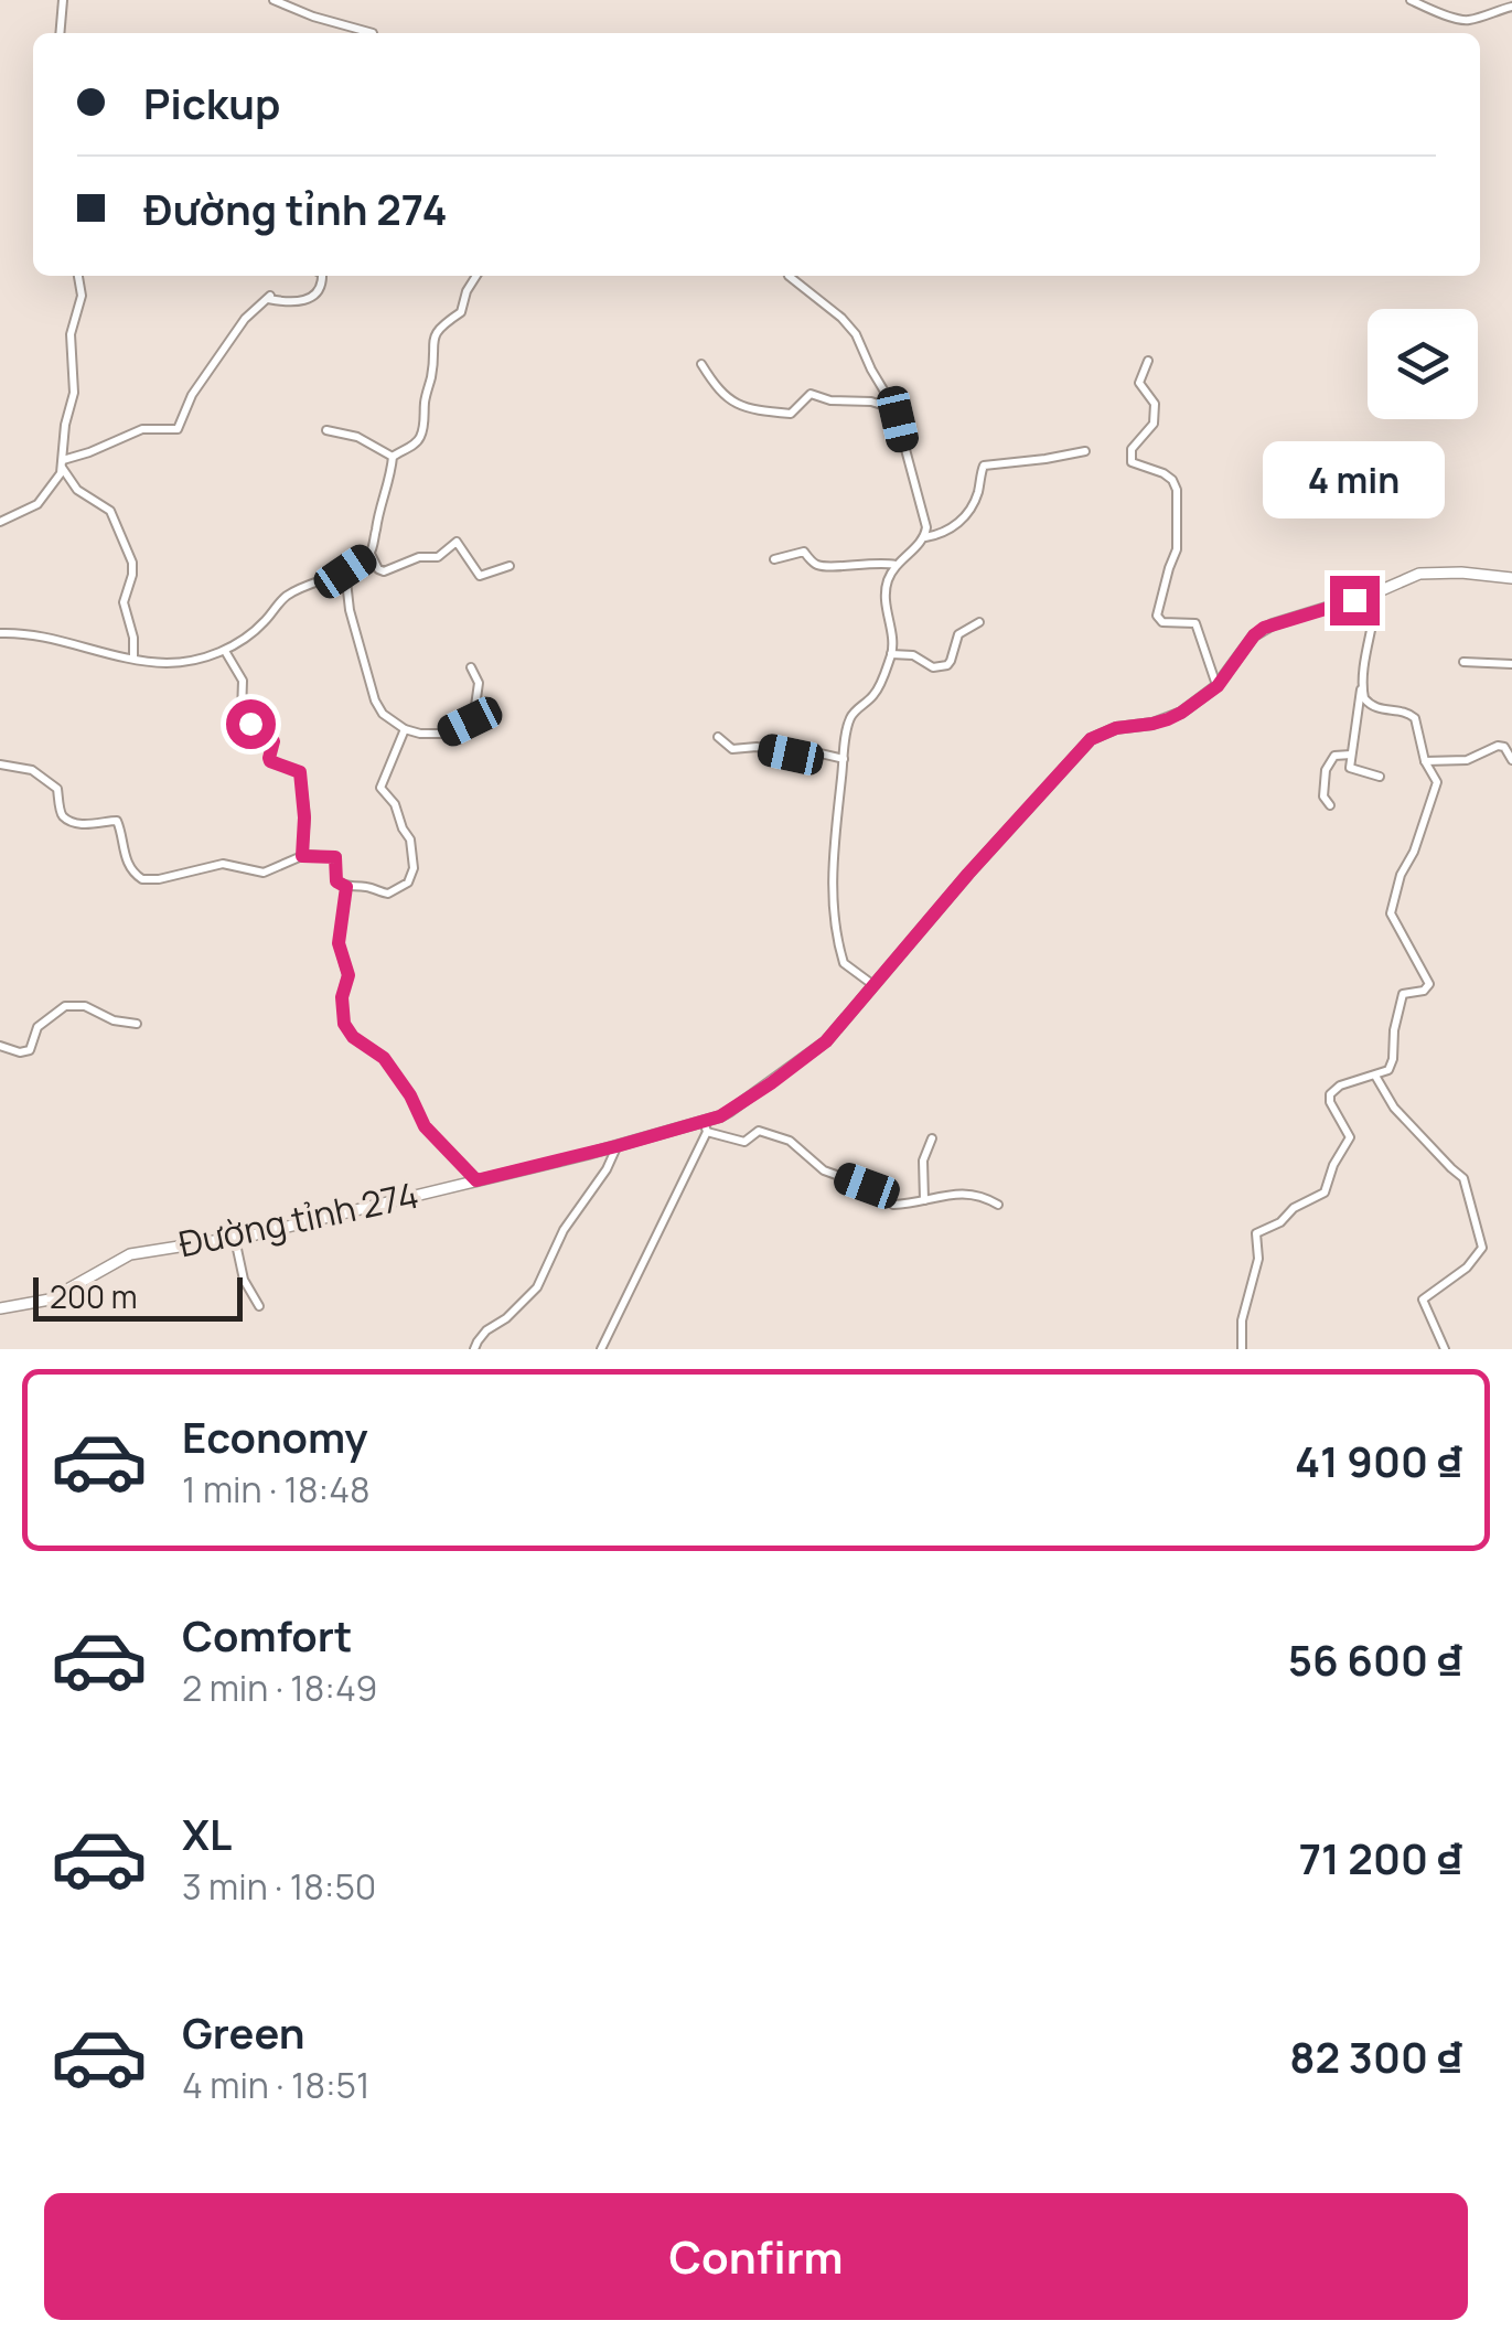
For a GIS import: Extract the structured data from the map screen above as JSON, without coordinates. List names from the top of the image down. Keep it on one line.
{"streets":{"main road":["Đường tỉnh 274"]},"scale_bar":"200 m","page":{"banner":["Pickup","Đường tỉnh 274"],"bubble":"4 min","scale":"200 m","list":[{"name":"Economy","note":"1 min · 18:48","value":"41 900 ₫"},{"name":"Comfort","note":"2 min · 18:49","value":"56 600 ₫"},{"name":"XL","note":"3 min · 18:50","value":"71 200 ₫"},{"name":"Green","note":"4 min · 18:51","value":"82 300 ₫"}],"buttons":"Confirm"}}
